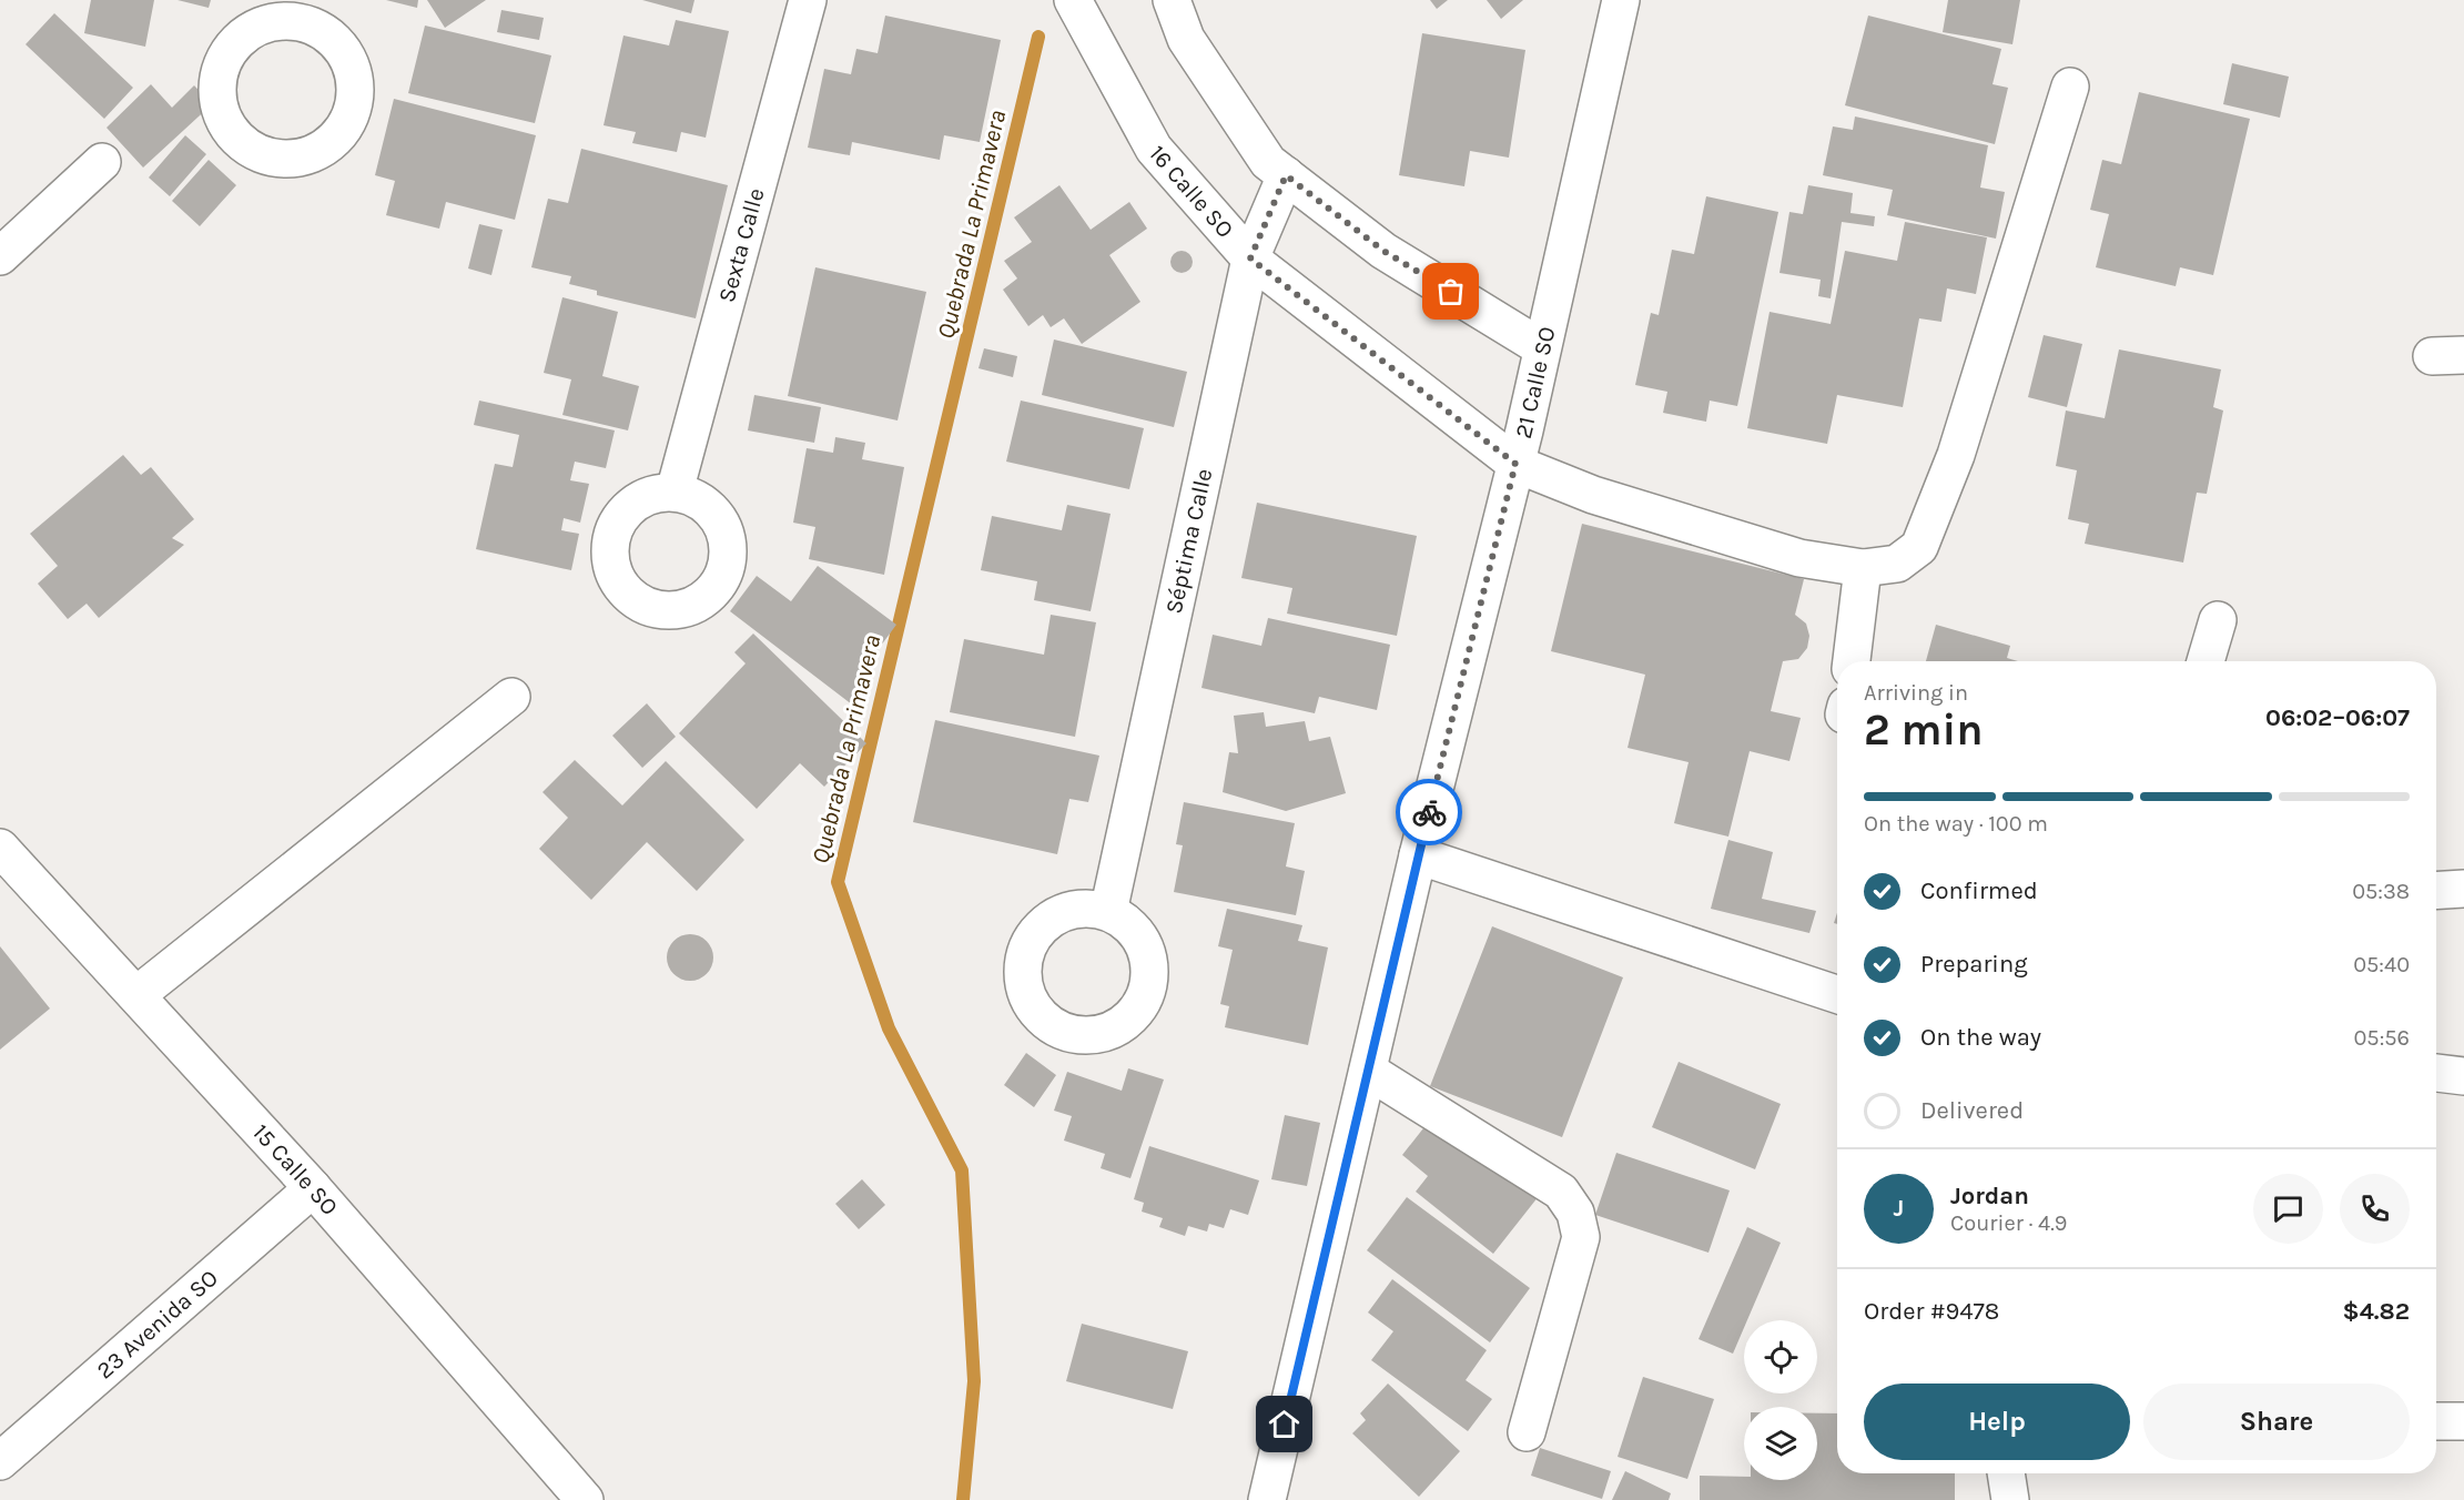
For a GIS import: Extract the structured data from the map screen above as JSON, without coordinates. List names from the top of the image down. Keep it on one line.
{"streets":{"street":["16 Calle SO","Sexta Calle","21 Calle SO","Séptima Calle","15 Calle SO","23 Avenida SO"]},"crossings":[["16 Calle SO","21 Calle SO"],["16 Calle SO","Séptima Calle"],["15 Calle SO","23 Avenida SO"]],"water":["Quebrada La Primavera"],"page":{"heading":["2 min","Arriving in","06:02–06:07"],"panel":["Jordan","Courier · 4.9","Order #9478","$4.82"],"bar":"On the way · 100 m","list":[["Confirmed","05:38"],["Preparing","05:40"],["On the way","05:56"],"Delivered"],"round":"J","buttons":["Help","Share"]}}
